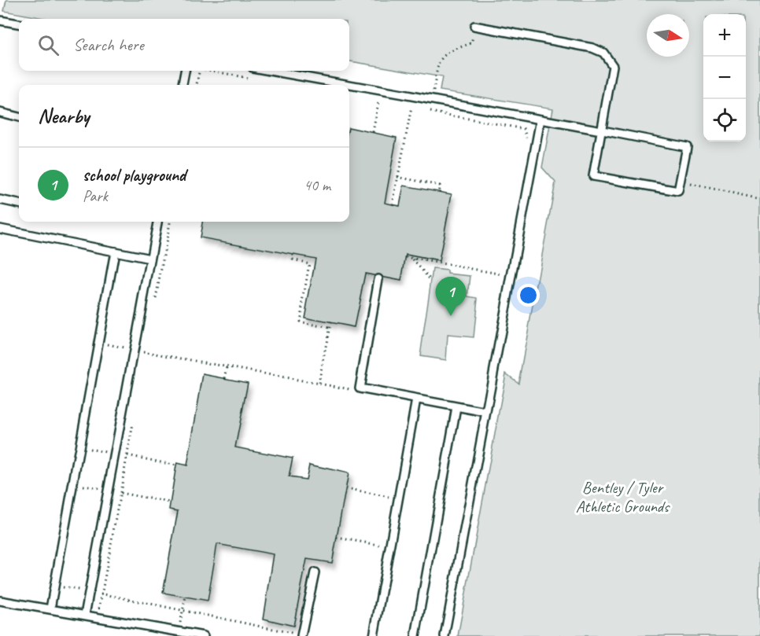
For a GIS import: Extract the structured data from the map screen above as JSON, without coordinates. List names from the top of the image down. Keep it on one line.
{"parks":["Bentley / Tyler Athletic Grounds"],"north":"right","page":{"map_buttons":["+","−"],"search":"Search here","heading":"Nearby","list":[{"mark":"1","name":"school playground","note":"Park","value":"40 m"}],"pins":"1"}}
